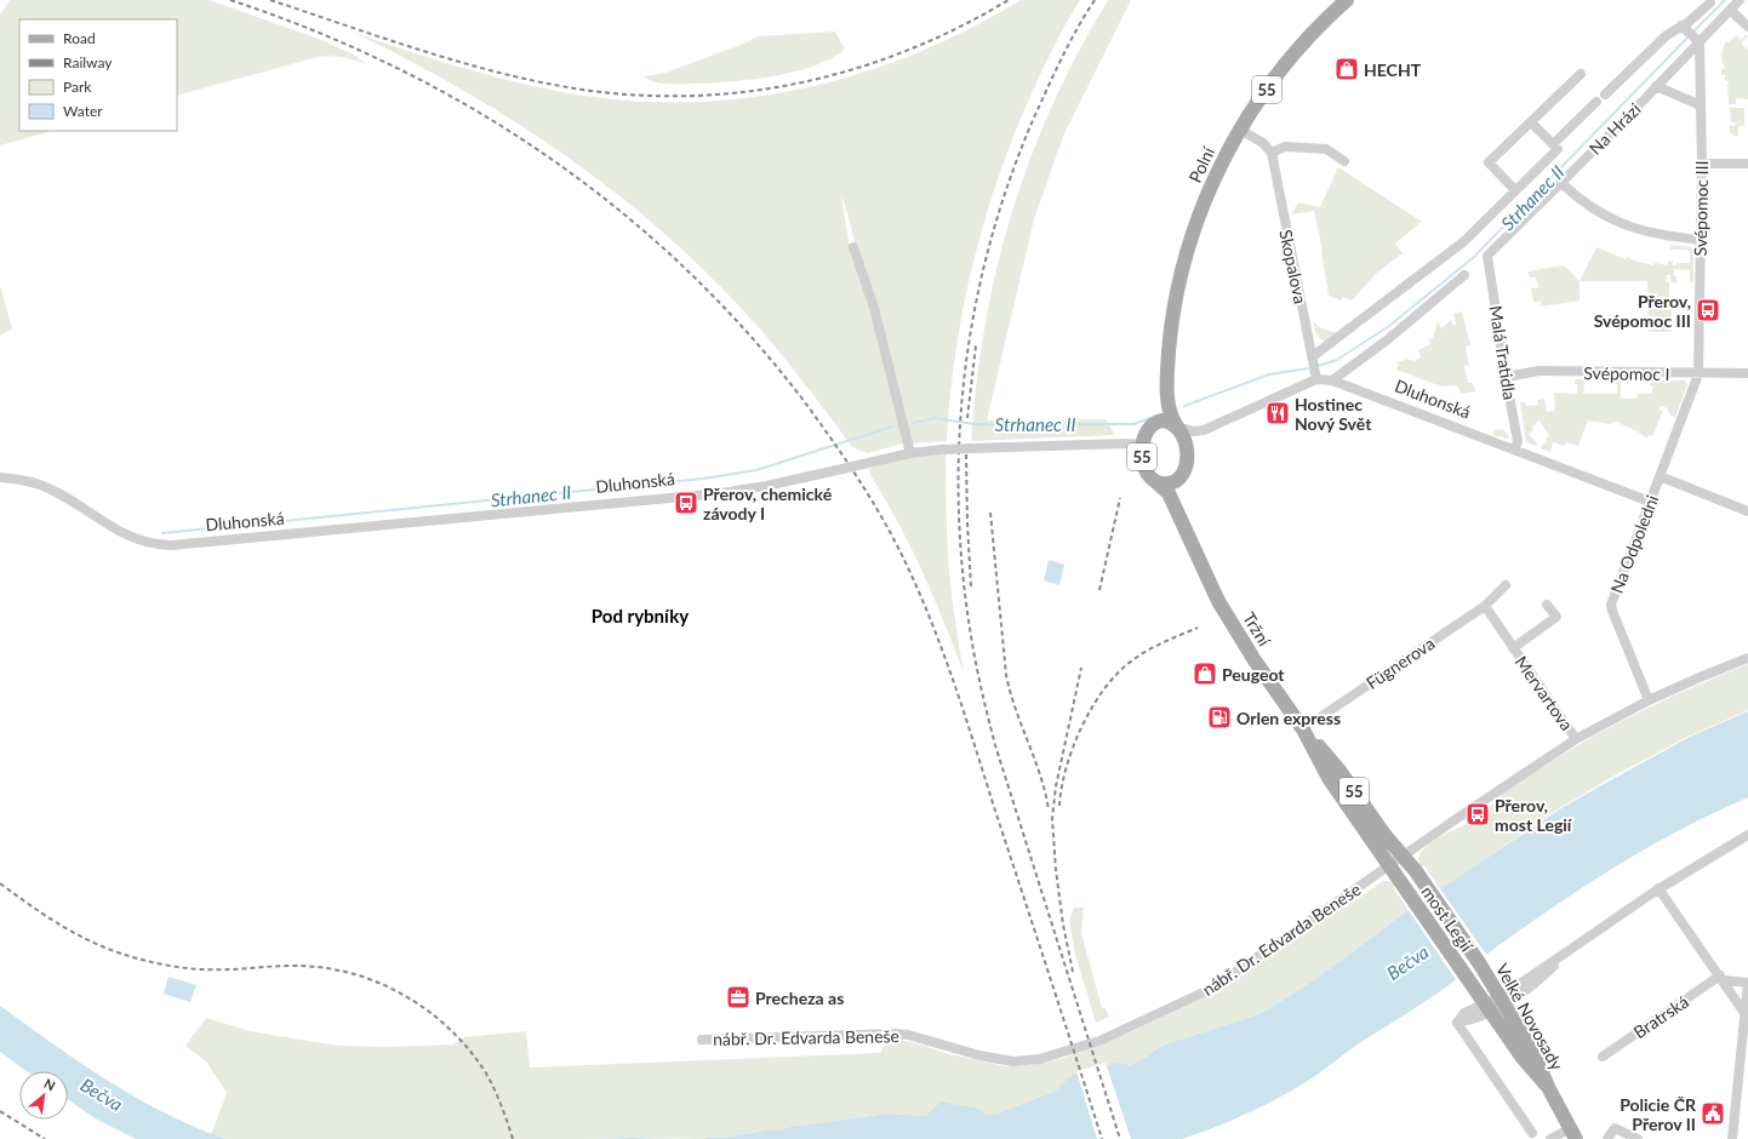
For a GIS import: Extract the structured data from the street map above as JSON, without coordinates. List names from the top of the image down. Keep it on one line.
{"streets":{"main road":["55","Polní","Dluhonská","Tržní","most Legií","Velké Novosady"],"street":["Na Hrázi","Svépomoc III","Skopalova","Malá Tratidla","Svépomoc I","Na Odpoledni","Fügnerova","Mervartova","nábř. Dr. Edvarda Beneše","Bratrská"]},"crossings":[["55","Polní"],["55","Dluhonská"],["55","Tržní"],["Na Hrázi","Svépomoc III"],["Na Hrázi","Skopalova"],["Na Hrázi","Malá Tratidla"],["Polní","Dluhonská"],["Polní","Tržní"],["Svépomoc III","Svépomoc I"],["Skopalova","Dluhonská"],["Malá Tratidla","Svépomoc I"],["Malá Tratidla","Dluhonská"],["Dluhonská","Na Odpoledni"],["Dluhonská","Tržní"],["Na Odpoledni","nábř. Dr. Edvarda Beneše"],["Tržní","most Legií"],["Tržní","nábř. Dr. Edvarda Beneše"],["Fügnerova","Mervartova"],["Mervartova","nábř. Dr. Edvarda Beneše"],["most Legií","Velké Novosady"]],"districts":["Pod rybníky"],"water":["Strhanec II","Bečva"],"places":{"shop":["HECHT","Peugeot"],"bus stop":["Přerov, Svépomoc III","Přerov, chemické závody I","Přerov, most Legií"],"restaurant":["Hostinec Nový Svět"],"fuel station":["Orlen express"],"office":["Precheza as"],"public building":["Policie ČR Přerov II"]},"legend":["Road","Railway","Park","Water"],"north":"top right"}
